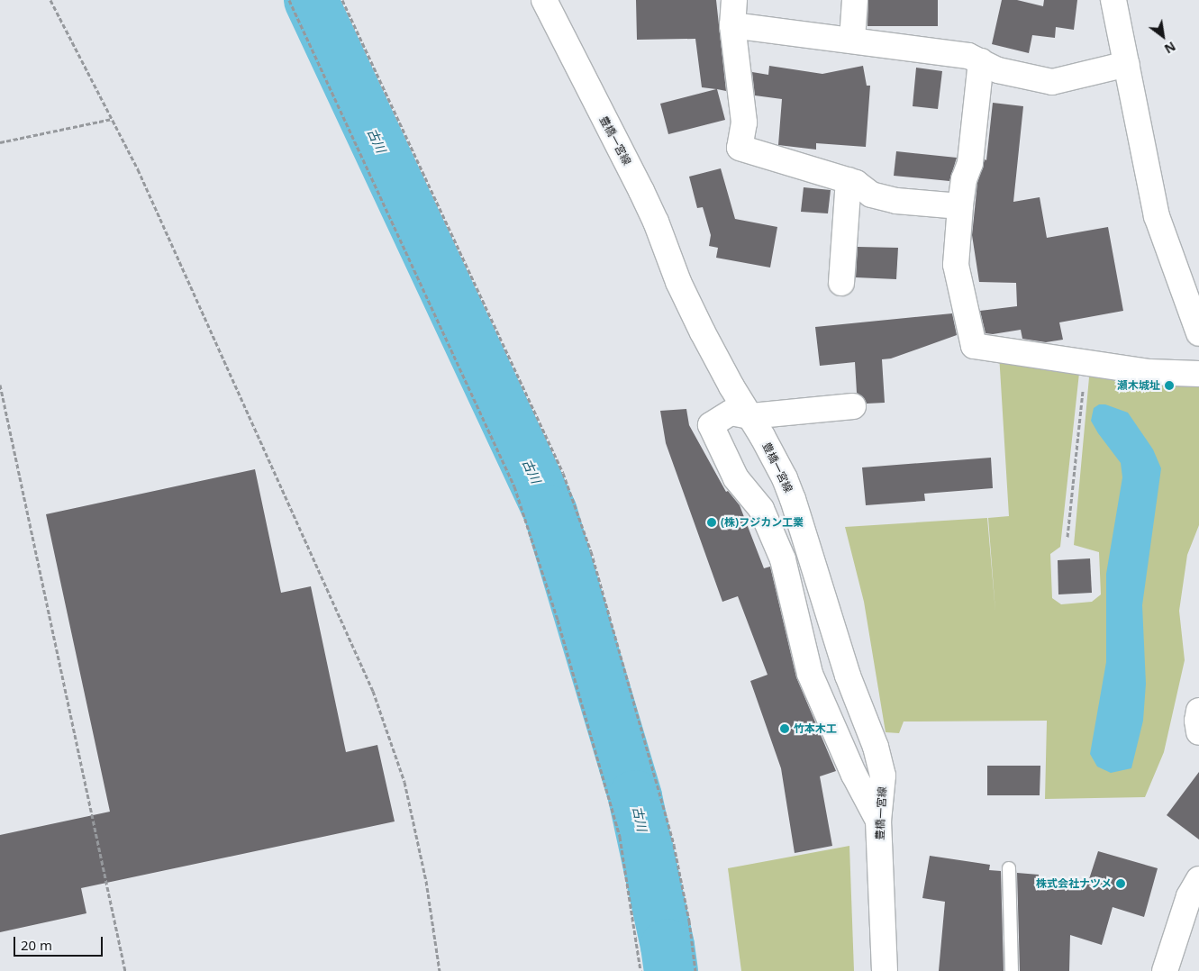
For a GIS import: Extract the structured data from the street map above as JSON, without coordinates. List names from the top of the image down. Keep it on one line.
{"streets":{"street":["豊橋一宮線"]},"water":["古川"],"places":["瀬木城址","(株)フジカン工業","竹本木工","株式会社ナツメ"],"scale_bar":"20 m","north":"bottom right"}
